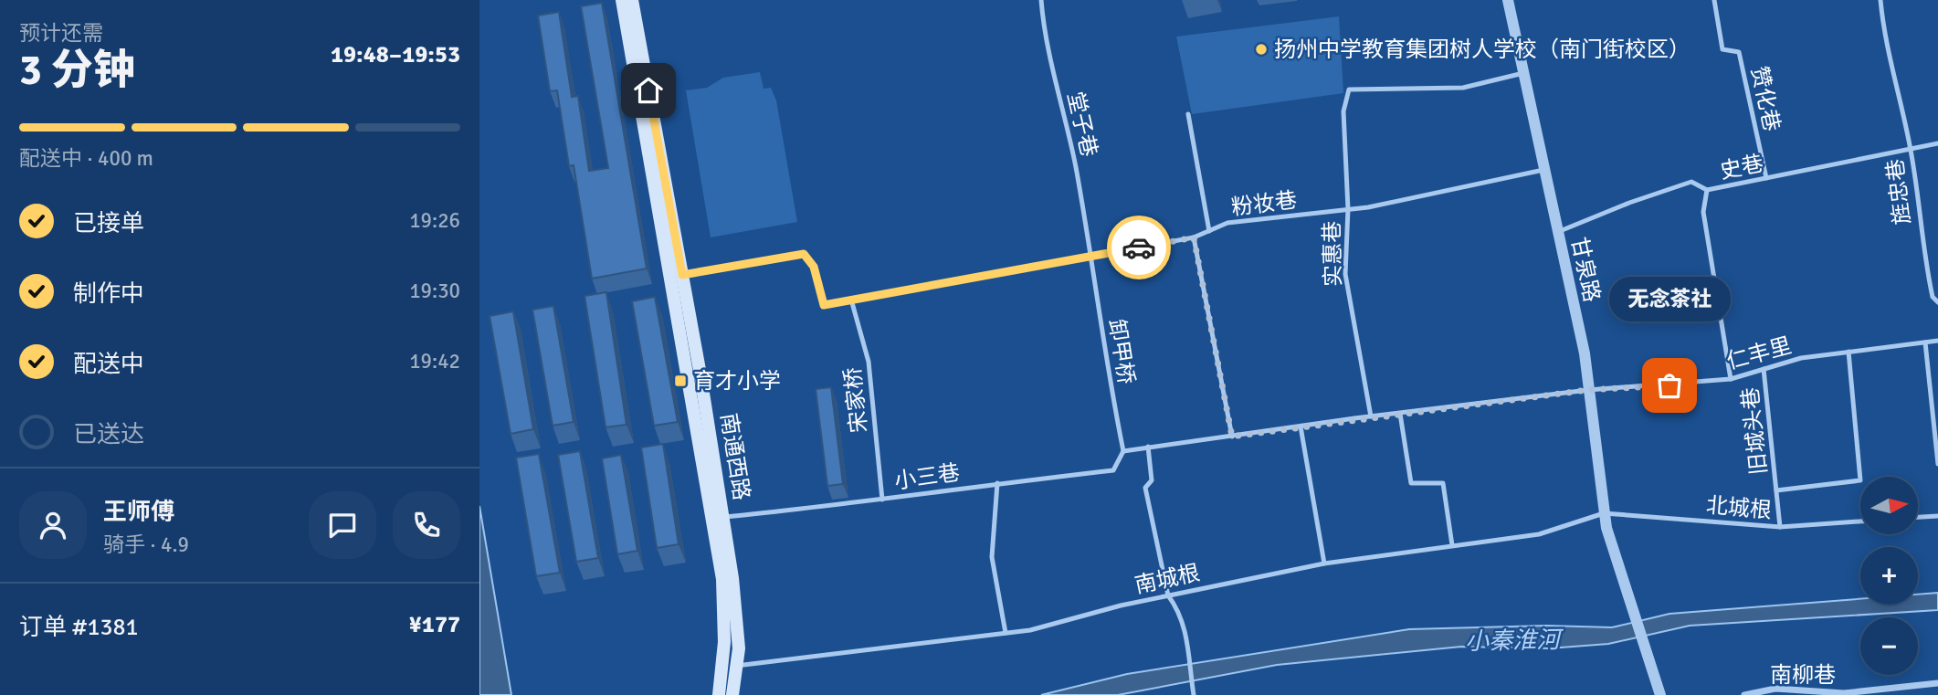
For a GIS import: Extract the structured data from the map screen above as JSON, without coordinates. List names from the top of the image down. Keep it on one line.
{"streets":{"main road":["南通西路"],"street":["甘泉路","南柳巷"],"lane":["赞化巷","堂子巷","史巷","旌忠巷","粉妆巷","实惠巷","卸甲桥","仁丰里","宋家桥","旧城头巷","小三巷","北城根","南城根"]},"crossings":[["赞化巷","史巷"],["堂子巷","粉妆巷"],["堂子巷","卸甲桥"],["史巷","旌忠巷"],["史巷","甘泉路"],["粉妆巷","实惠巷"],["粉妆巷","甘泉路"],["粉妆巷","卸甲桥"],["粉妆巷","宋家桥"],["粉妆巷","南通西路"],["实惠巷","甘泉路"],["实惠巷","仁丰里"],["甘泉路","仁丰里"],["甘泉路","北城根"],["甘泉路","南城根"],["卸甲桥","仁丰里"],["卸甲桥","小三巷"],["仁丰里","旧城头巷"],["仁丰里","小三巷"],["宋家桥","小三巷"],["旧城头巷","北城根"],["南通西路","小三巷"],["南通西路","南城根"],["北城根","南城根"]],"water":["小秦淮河"],"places":{"other":["扬州中学教育集团树人学校（南门街校区）","无念茶社"],"transit":["育才小学"]},"north":"right","page":{"heading":["3 分钟","预计还需","19:48–19:53"],"panel":["王师傅","骑手 · 4.9","订单 #1381","¥177"],"bar":"配送中 · 400 m","list":[["已接单","19:26"],["制作中","19:30"],["配送中","19:42"],"已送达"],"bubble":"无念茶社","map_buttons":["+","−"]}}
